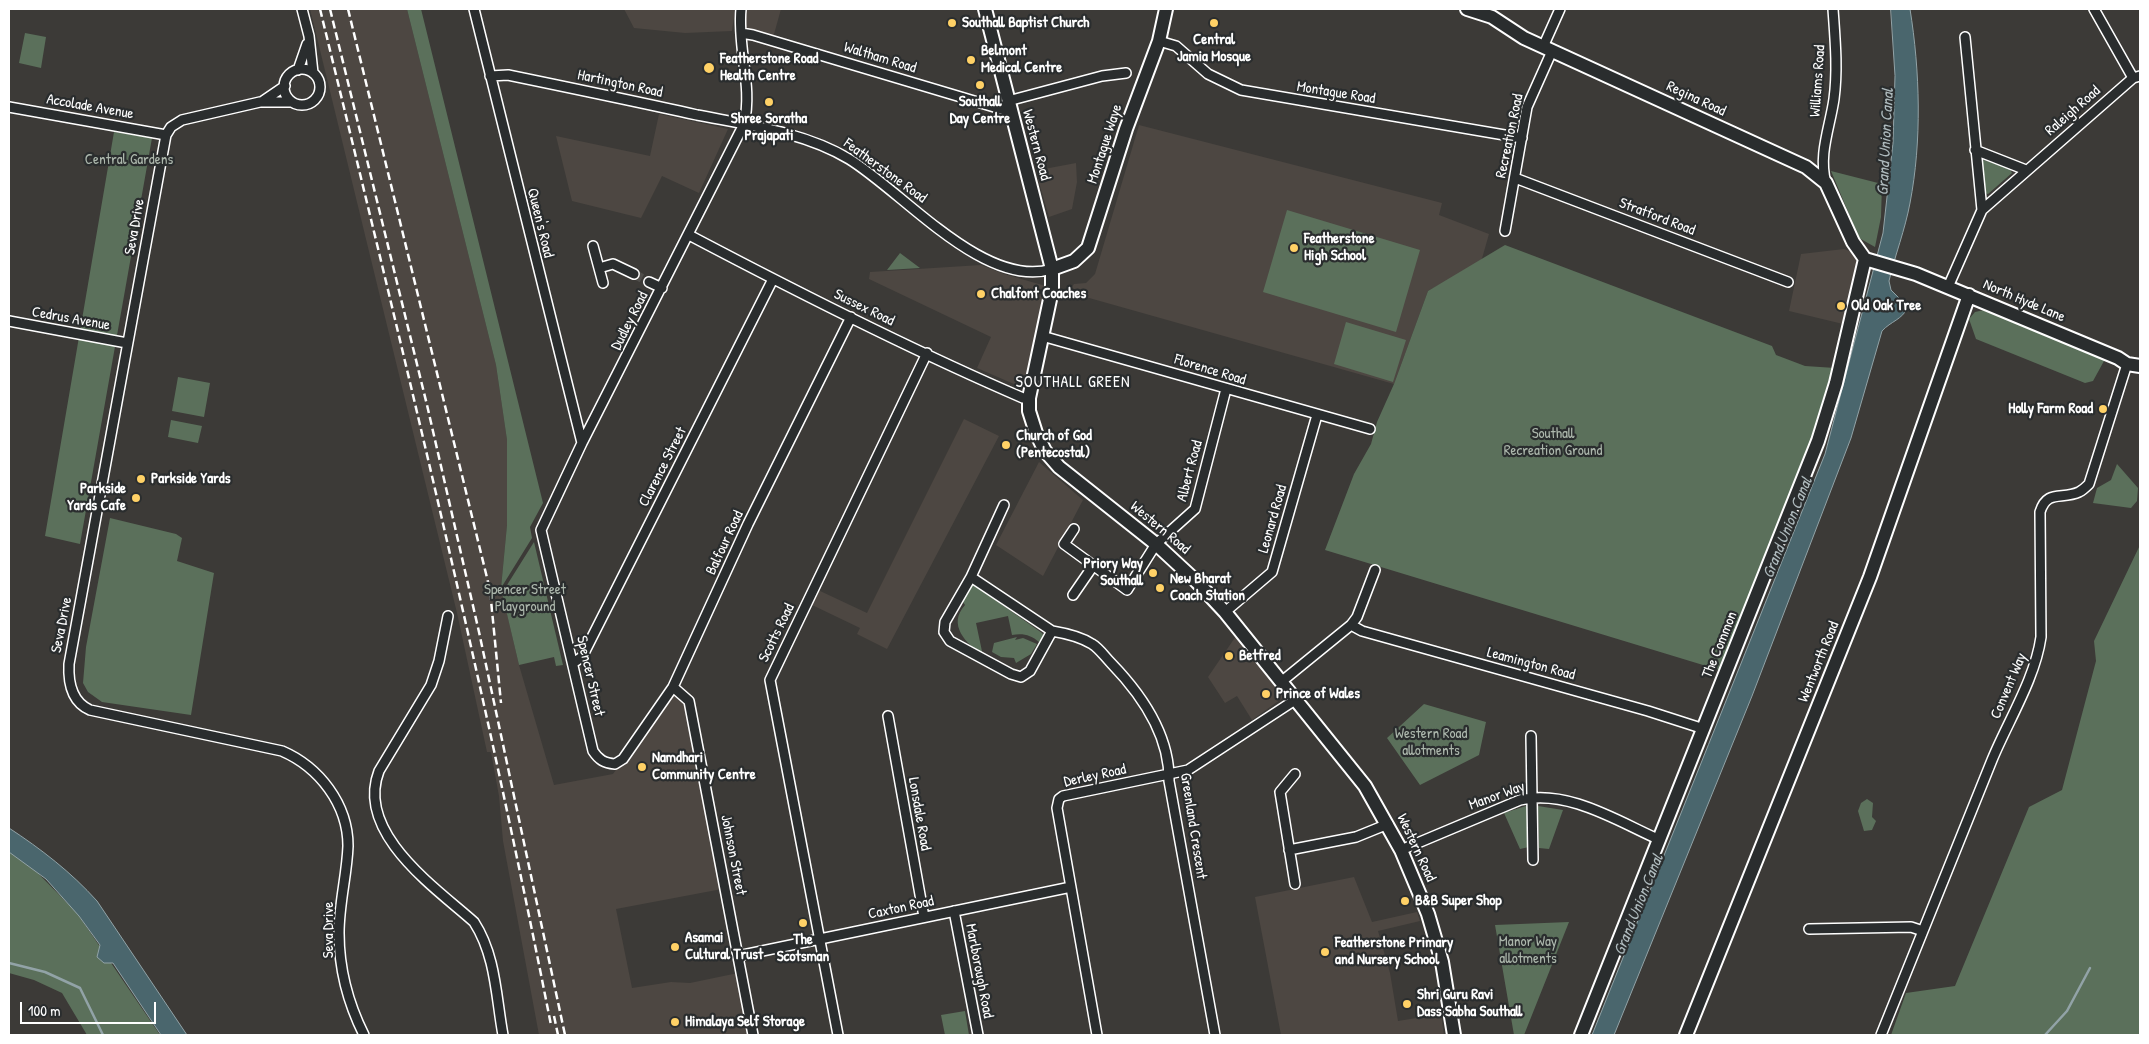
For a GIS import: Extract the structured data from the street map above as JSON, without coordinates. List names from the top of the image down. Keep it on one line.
{"streets":{"street":["Waltham Road","Williams Road","Hartington Road","Montague Road","Regina Road","Accolade Avenue","Raleigh Road","Recreation Road","Montague Waye","Western Road","Featherstone Road","Stratford Road","Queen's Road","Seva Drive","North Hyde Lane","Sussex Road","Cedrus Avenue","Dudley Road","Florence Road","Clarence Street","Albert Road","Leonard Road","Balfour Road","Scotts Road","The Common","Wentworth Road","Leamington Road","Spencer Street","Convent Way","Derley Road","Manor Way","Lonsdale Road","Greenland Crescent","Johnson Street","Caxton Road","Marlborough Road"]},"crossings":[["Waltham Road","Western Road"],["Williams Road","Regina Road"],["Hartington Road","Featherstone Road"],["Hartington Road","Queen's Road"],["Hartington Road","Dudley Road"],["Montague Road","Recreation Road"],["Montague Road","Montague Waye"],["Regina Road","Recreation Road"],["Regina Road","North Hyde Lane"],["Regina Road","The Common"],["Accolade Avenue","Seva Drive"],["Raleigh Road","North Hyde Lane"],["Recreation Road","Stratford Road"],["Montague Waye","Western Road"],["Montague Waye","Featherstone Road"],["Western Road","Featherstone Road"],["Western Road","Sussex Road"],["Western Road","Florence Road"],["Western Road","Albert Road"],["Western Road","Leonard Road"],["Western Road","Derley Road"],["Western Road","Manor Way"],["Featherstone Road","Dudley Road"],["Queen's Road","Dudley Road"],["Seva Drive","Cedrus Avenue"],["North Hyde Lane","The Common"],["North Hyde Lane","Wentworth Road"],["North Hyde Lane","Convent Way"],["Sussex Road","Dudley Road"],["Sussex Road","Clarence Street"],["Sussex Road","Balfour Road"],["Sussex Road","Scotts Road"],["Dudley Road","Spencer Street"],["Florence Road","Albert Road"],["Florence Road","Leonard Road"],["Clarence Street","Spencer Street"],["Balfour Road","Spencer Street"],["Balfour Road","Johnson Street"],["Scotts Road","Caxton Road"],["The Common","Leamington Road"],["The Common","Manor Way"],["Derley Road","Greenland Crescent"],["Derley Road","Caxton Road"],["Lonsdale Road","Caxton Road"],["Johnson Street","Caxton Road"],["Caxton Road","Marlborough Road"]],"districts":["SOUTHALL GREEN"],"water":["Grand Union Canal"],"parks":["Central Gardens","Southall Recreation Ground","Spencer Street Playground","Western Road allotments","Manor Way allotments"],"places":["Southall Baptist Church","Central Jamia Mosque","Belmont Medical Centre","Featherstone Road Health Centre","Southall Day Centre","Shree Soratha Prajapati","Featherstone High School","Chalfont Coaches","Old Oak Tree","Holly Farm Road","Church of God (Pentecostal)","Parkside Yards","Parkside Yards Cafe","Priory Way Southall","New Bharat Coach Station","Betfred","Prince of Wales","Namdhari Community Centre","B&B Super Shop","The Scotsman","Asamai Cultural Trust","Featherstone Primary and Nursery School","Shri Guru Ravi Dass Sabha Southall","Himalaya Self Storage"],"scale_bar":"100 m"}
